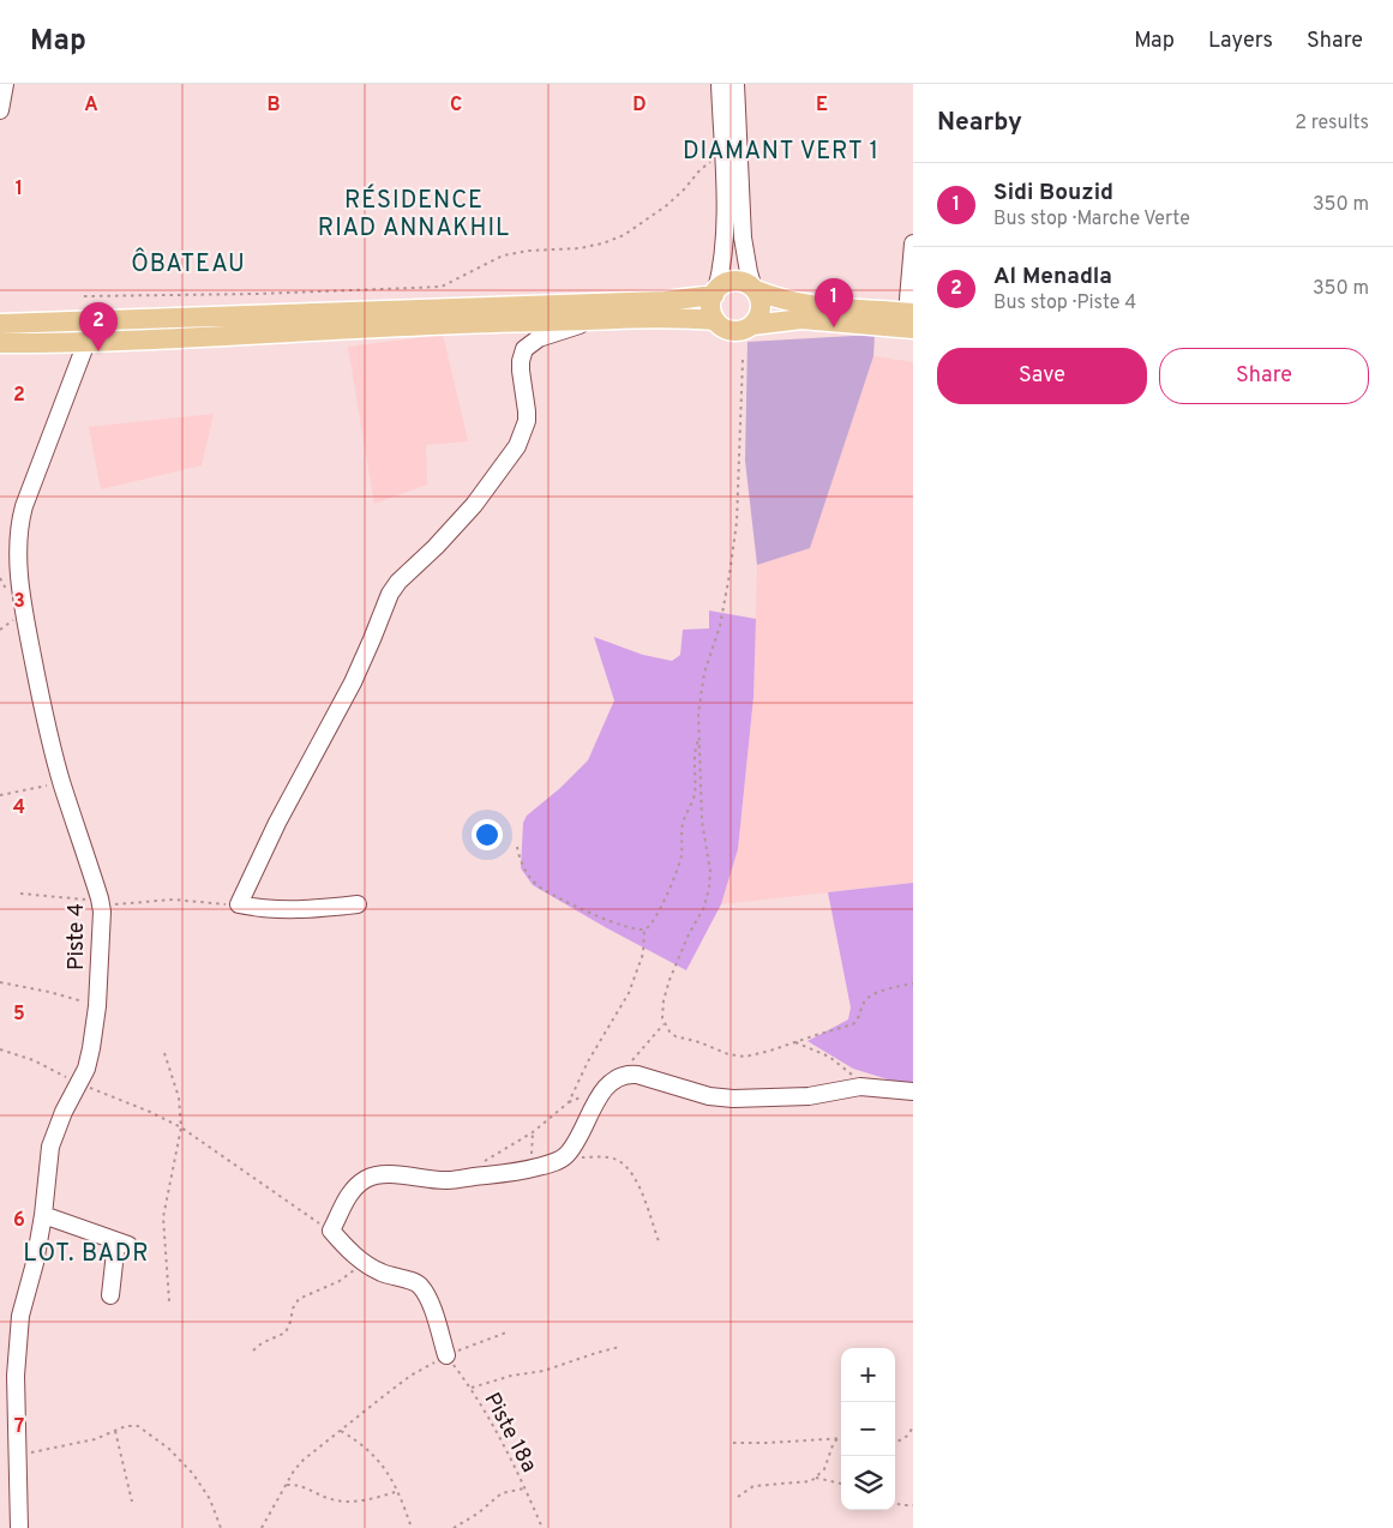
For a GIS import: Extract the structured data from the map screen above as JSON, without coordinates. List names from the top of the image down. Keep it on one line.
{"streets":{"street":["Piste 4"],"path":["Piste 18a"]},"districts":["DIAMANT VERT 1","RÉSIDENCE RIAD ANNAKHIL","ÔBATEAU","LOT. BADR"],"page":{"header":"Map","nav":["Map","Layers","Share"],"heading":["Nearby","2 results"],"list":[{"mark":"1","name":"Sidi Bouzid","note":"Bus stop · Marche Verte","value":"350 m"},{"mark":"2","name":"Al Menadla","note":"Bus stop · Piste 4","value":"350 m"}],"pins":["1","2"],"buttons":["Save","Share"],"map_buttons":["+","−"]},"grid":{"columns":["A","B","C","D","E"],"rows":["1","2","3","4","5","6","7"]}}
